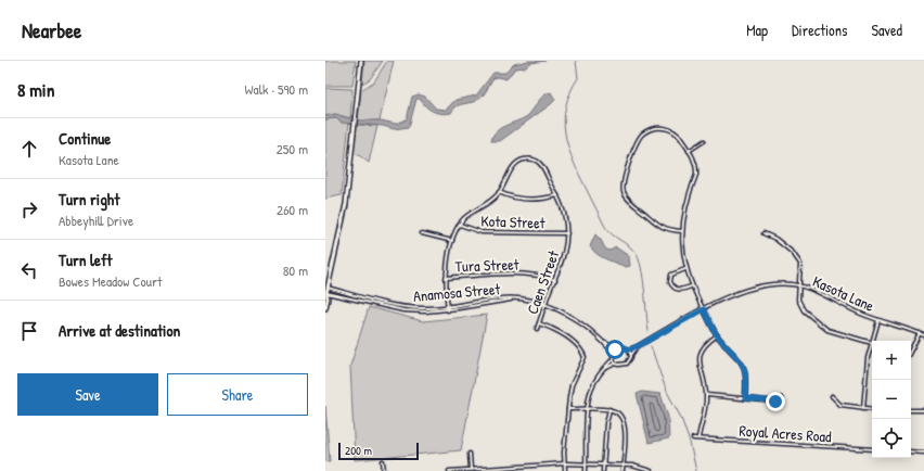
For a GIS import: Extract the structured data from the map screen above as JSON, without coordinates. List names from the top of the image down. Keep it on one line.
{"streets":{"street":["Kota Street","Tura Street","Caen Street","Anamosa Street","Kasota Lane","Royal Acres Road"]},"crossings":[["Kota Street","Caen Street"],["Tura Street","Caen Street"],["Caen Street","Anamosa Street"],["Anamosa Street","Kasota Lane"]],"scale_bar":"200 m","page":{"header":"Nearbee","nav":["Map","Directions","Saved"],"heading":["8 min","Walk · 590 m"],"list":[["Continue","Kasota Lane","250 m"],["Turn right","Abbeyhill Drive","260 m"],["Turn left","Bowes Meadow Court","80 m"],"Arrive at destination"],"map_buttons":["+","−"],"buttons":["Save","Share"],"scale":"200 m"}}
